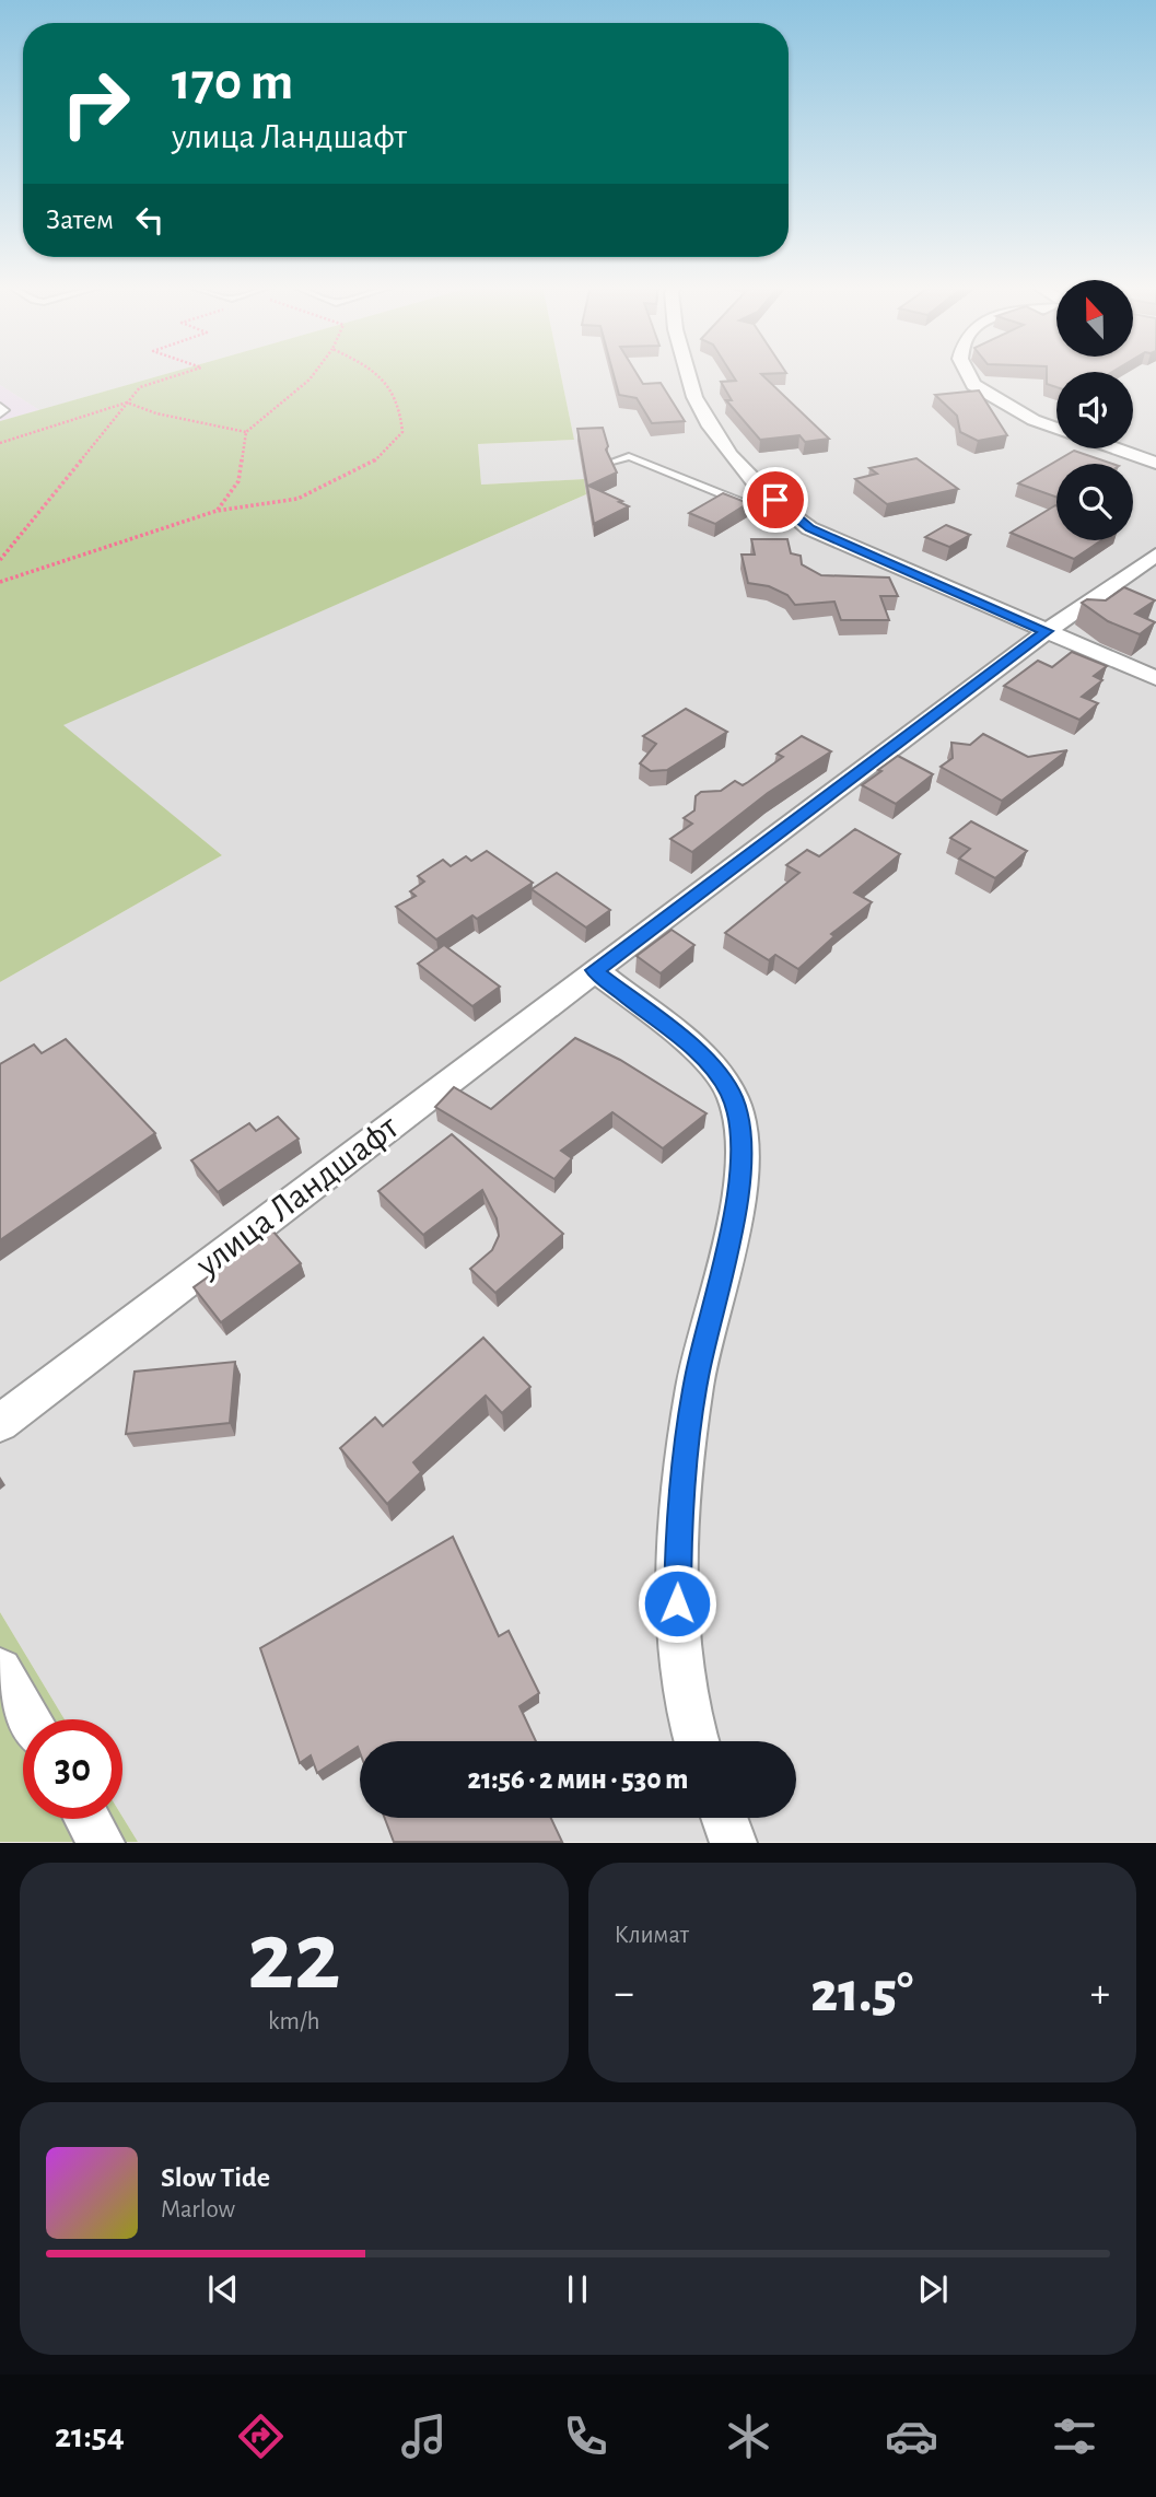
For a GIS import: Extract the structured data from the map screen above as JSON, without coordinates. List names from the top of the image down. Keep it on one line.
{"streets":{"street":["улица Ландшафт"]},"north":"top","page":{"turn":["170 m","улица Ландшафт"],"then":"Затем","limit":"30","trip":"21:56 · 2 мин · 530 m","tile":[["22","km/h"],"Климат"],"heat":["−","21.5°","+"],"song":["Slow Tide","Marlow"],"tabs":"21:54"}}
